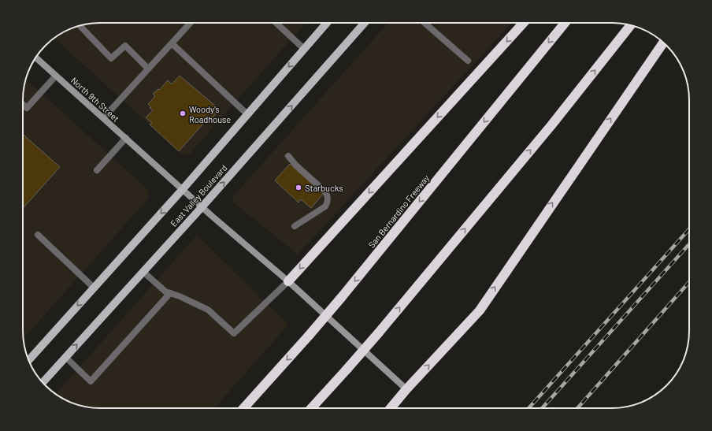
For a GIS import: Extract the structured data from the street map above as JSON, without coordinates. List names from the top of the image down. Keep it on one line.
{"streets":{"highway":["San Bernardino Freeway"],"main road":["North 9th Street","East Valley Boulevard"]},"crossings":[["North 9th Street","East Valley Boulevard"]],"places":["Woody's Roadhouse","Starbucks"]}
